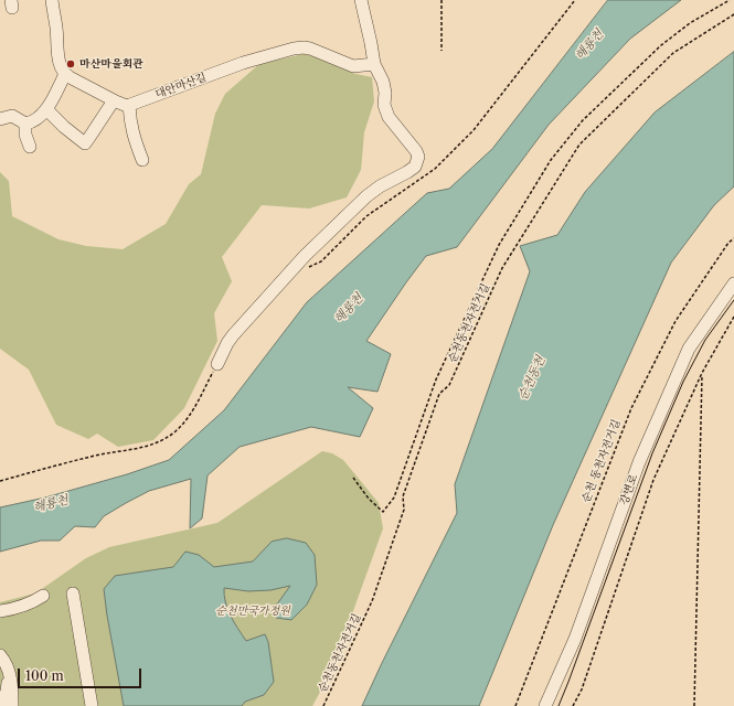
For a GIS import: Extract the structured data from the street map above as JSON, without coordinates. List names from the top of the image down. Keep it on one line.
{"streets":{"street":["대안마산길","강변로"],"path":["순천동천자전거길","순천 동천자전거길"]},"water":["해룡천","순천동천"],"parks":["순천만국가정원"],"places":["마산마을회관"],"scale_bar":"100 m"}
